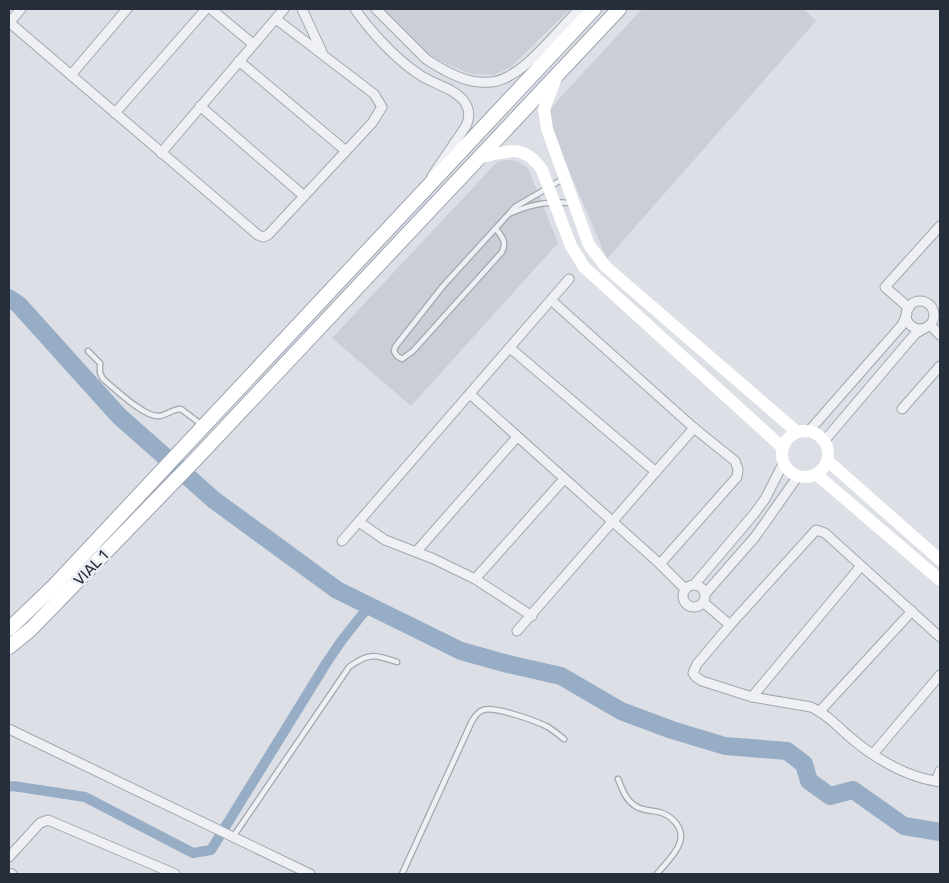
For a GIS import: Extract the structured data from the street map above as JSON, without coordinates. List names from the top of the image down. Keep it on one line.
{"streets":{"main road":["VIAL 1"]}}
